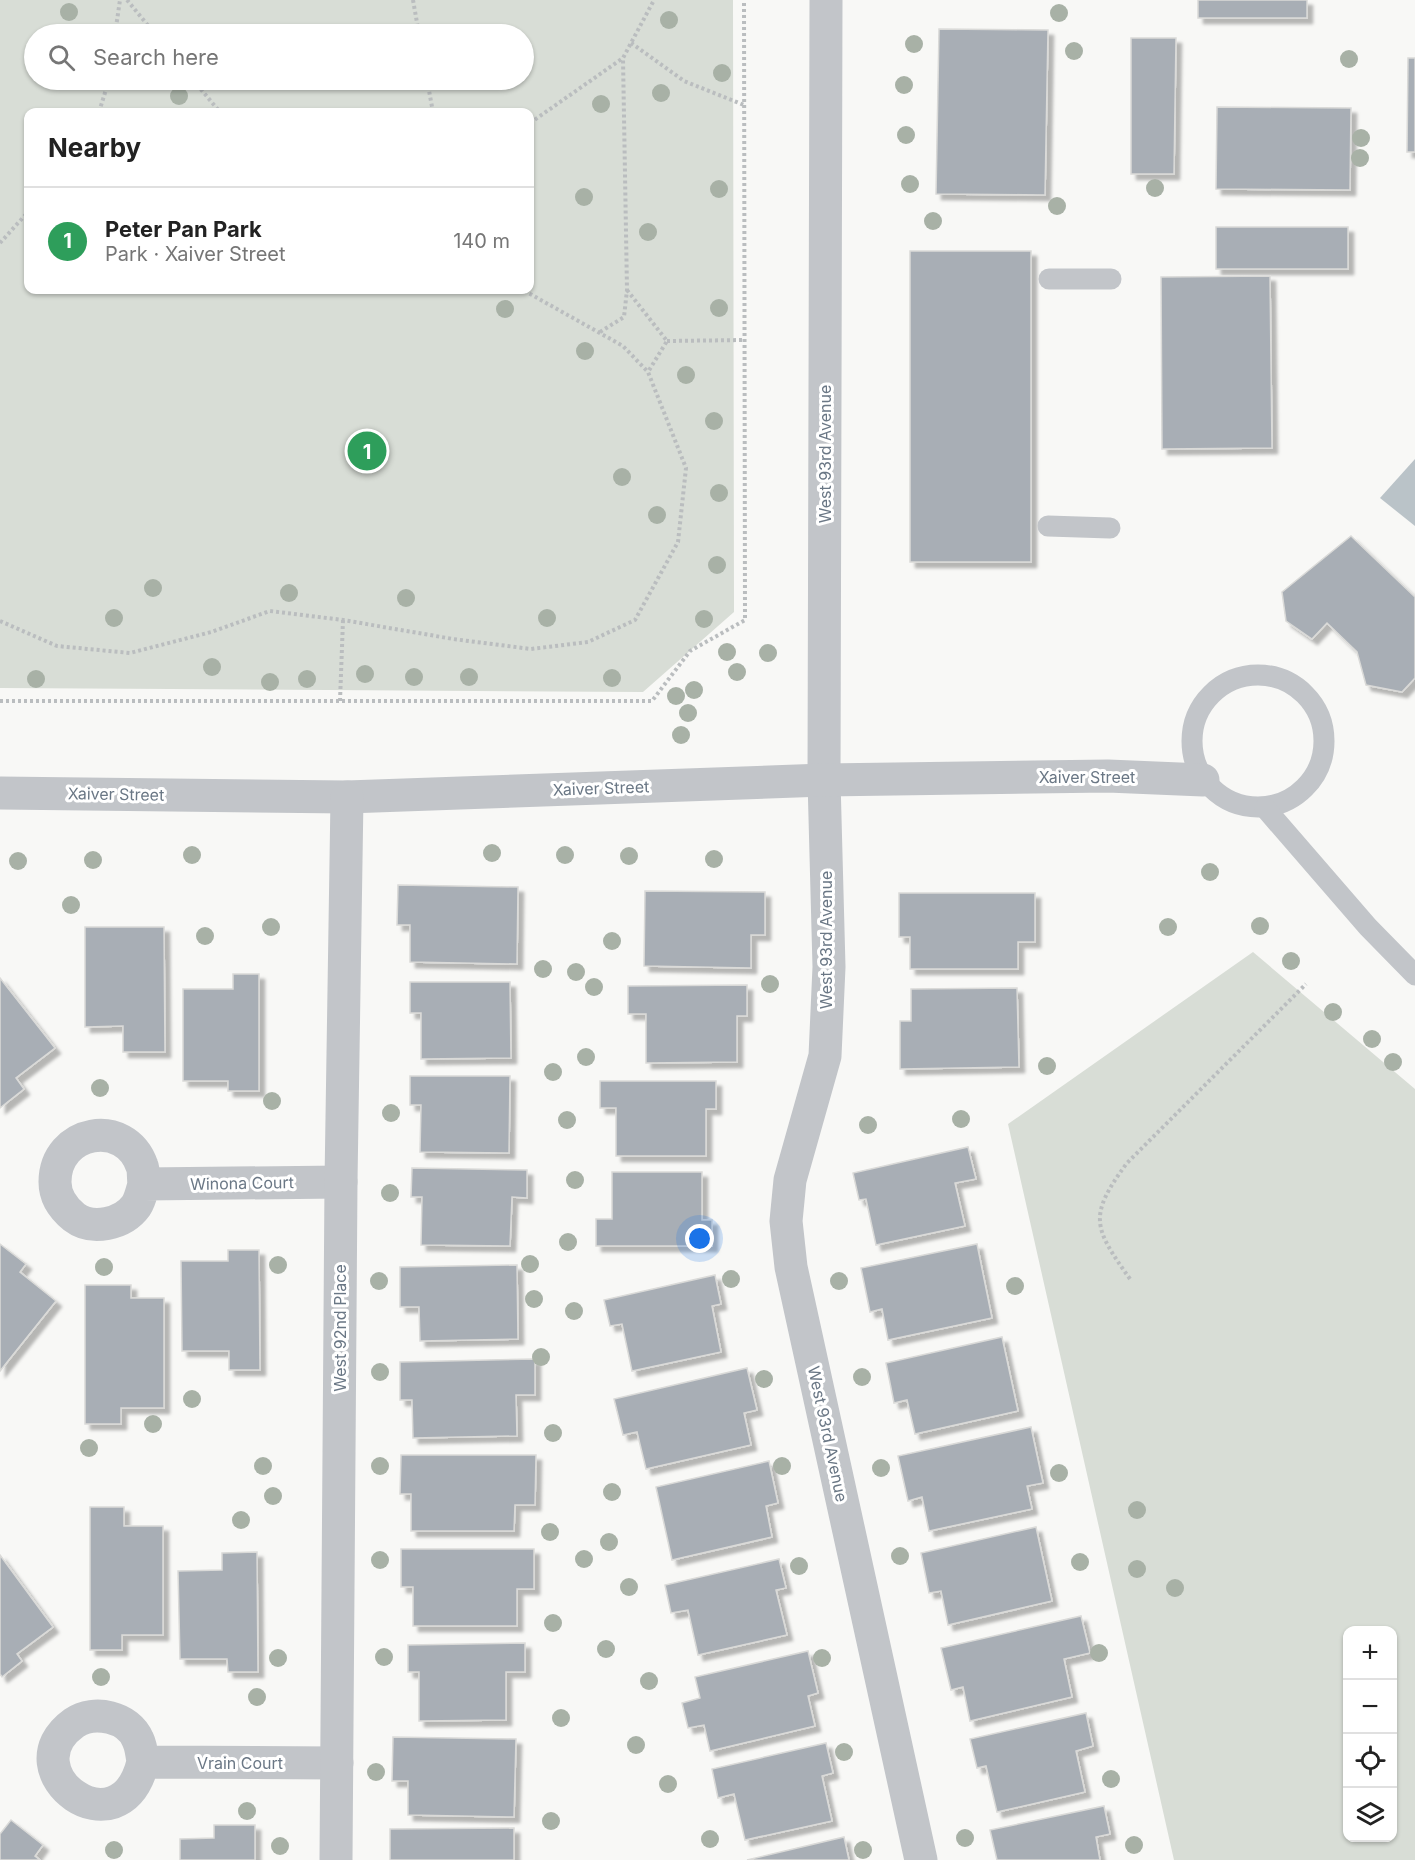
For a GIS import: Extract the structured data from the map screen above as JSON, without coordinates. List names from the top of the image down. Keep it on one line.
{"streets":{"street":["West 93rd Avenue","Xaiver Street","Winona Court","West 92nd Place","Vrain Court"]},"crossings":[["West 93rd Avenue","Xaiver Street"],["Xaiver Street","West 92nd Place"],["Winona Court","West 92nd Place"],["West 92nd Place","Vrain Court"]],"page":{"search":"Search here","heading":"Nearby","list":[{"mark":"1","name":"Peter Pan Park","note":"Park · Xaiver Street","value":"140 m"}],"pins":"1","map_buttons":["+","−"]}}
